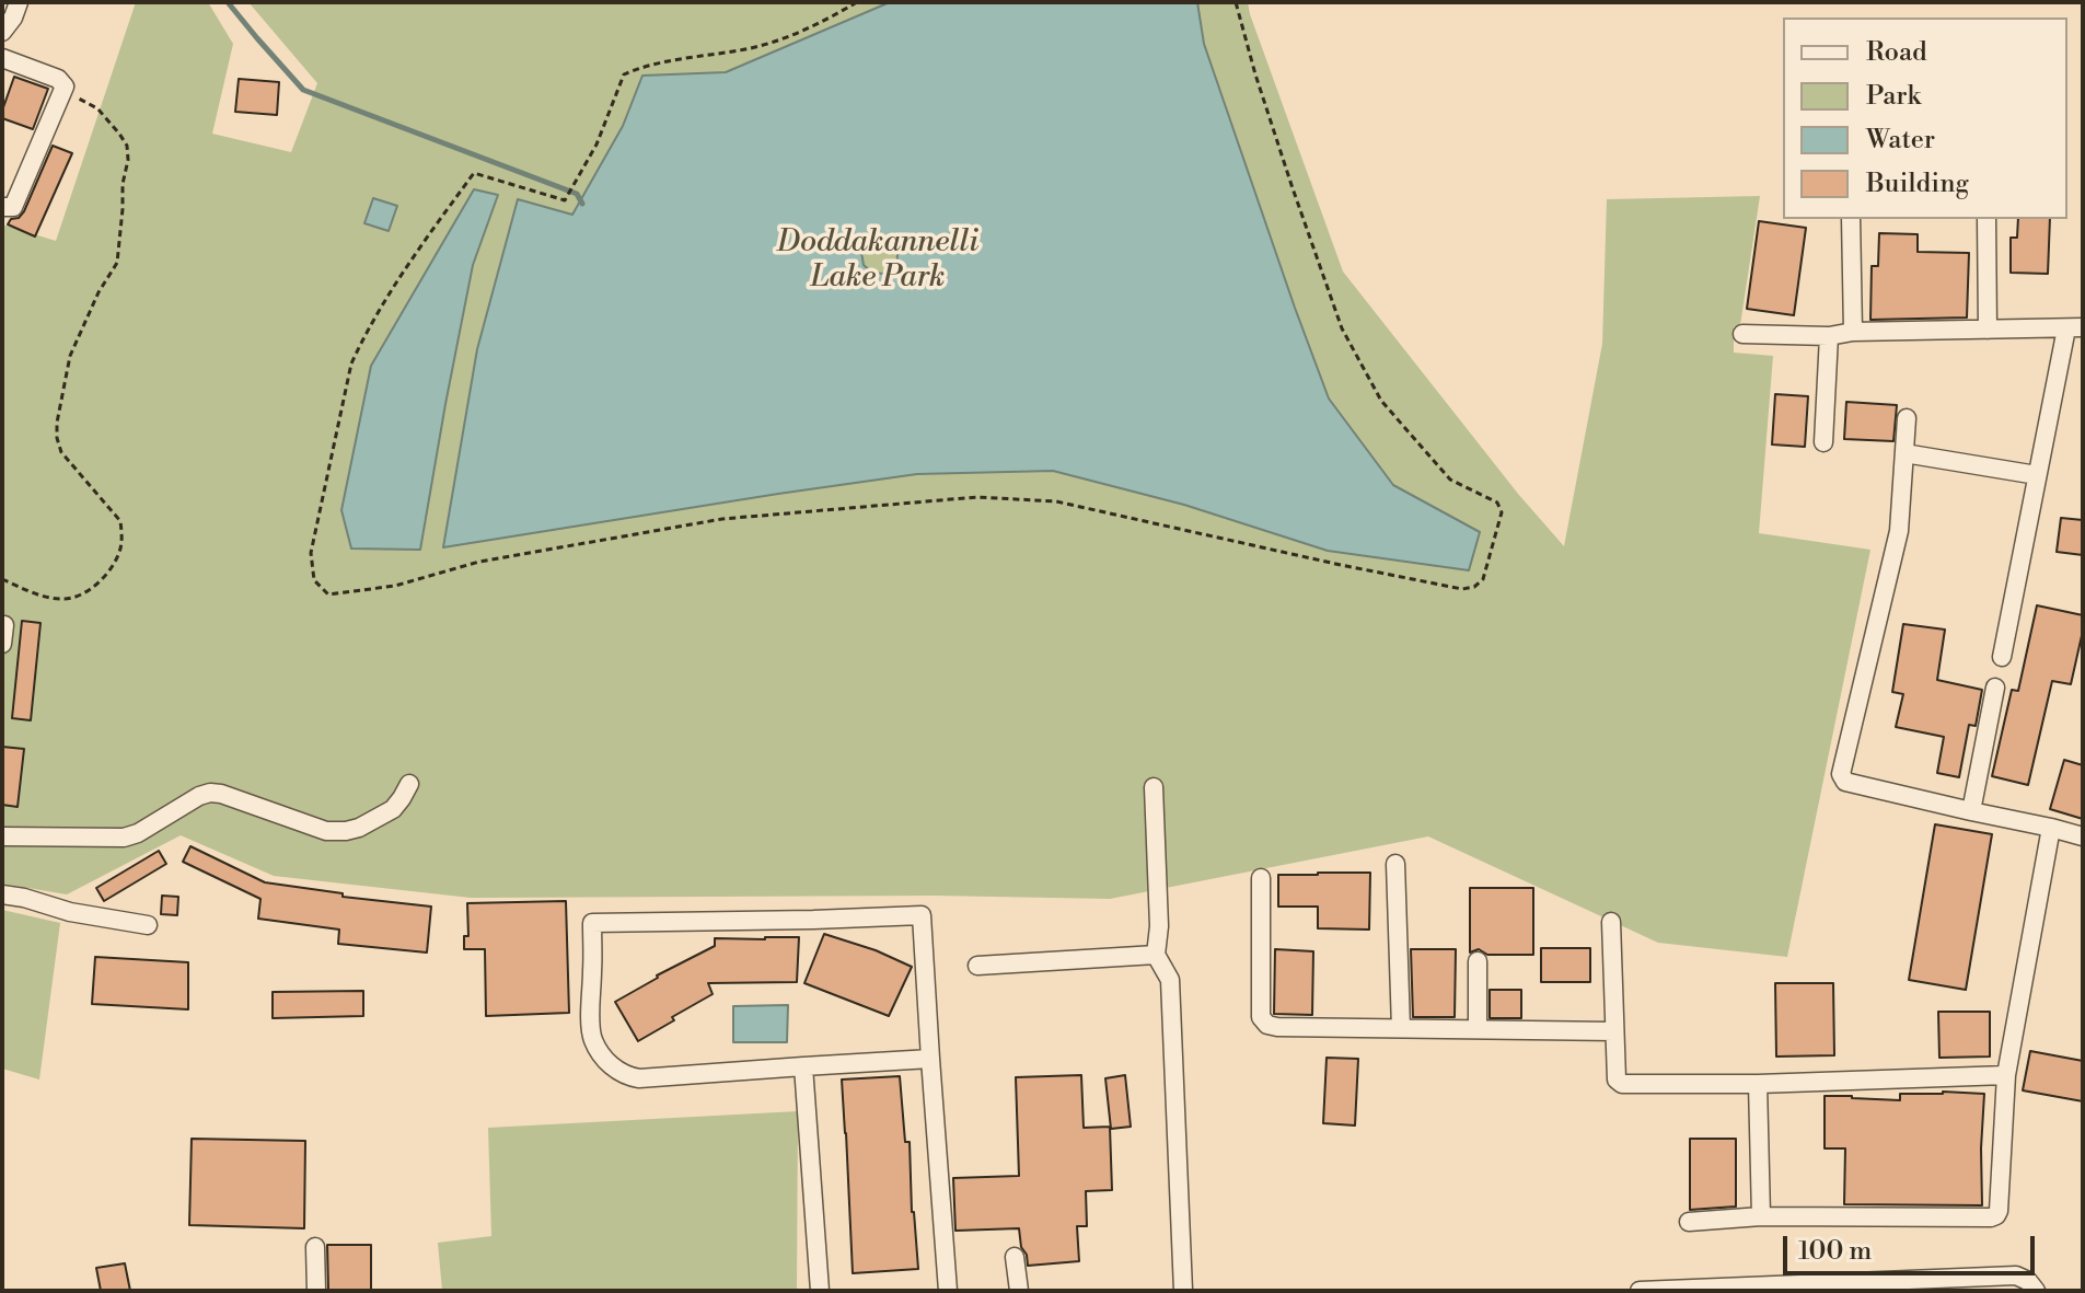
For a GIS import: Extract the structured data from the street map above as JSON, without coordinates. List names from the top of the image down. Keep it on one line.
{"parks":["Doddakannelli Lake Park"],"legend":["Road","Park","Water","Building"],"scale_bar":"100 m"}
